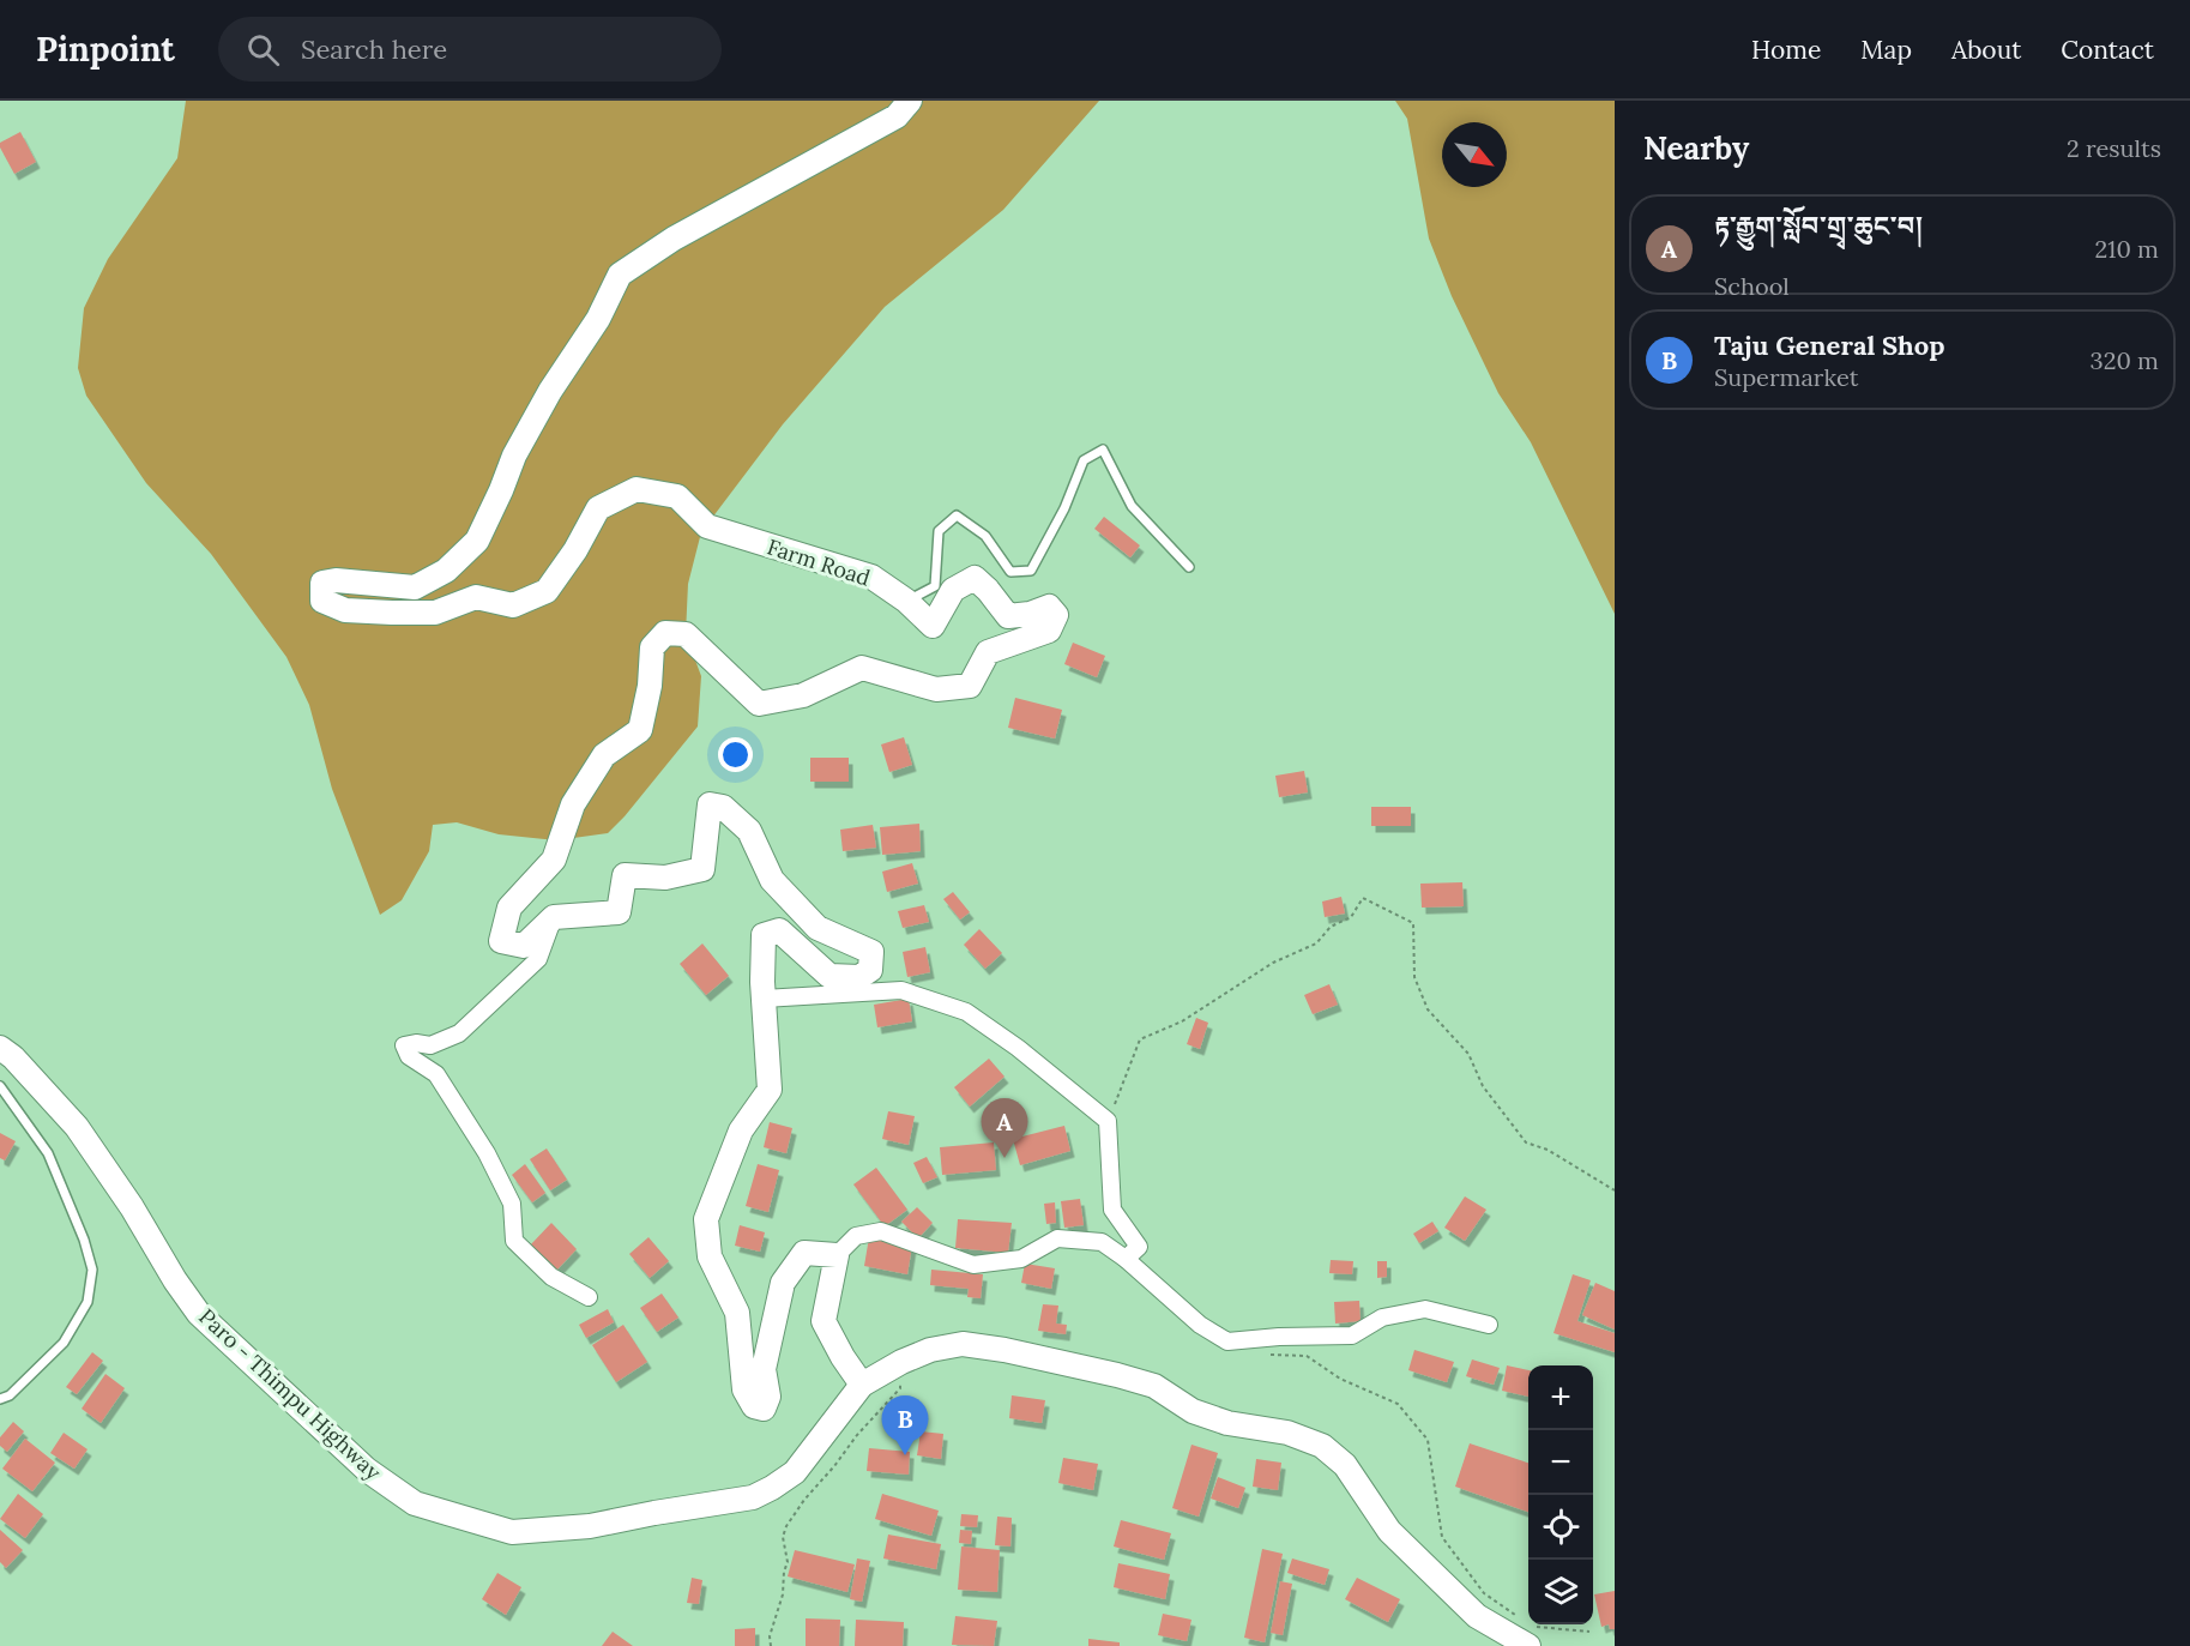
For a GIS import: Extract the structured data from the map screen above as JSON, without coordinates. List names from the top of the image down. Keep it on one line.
{"streets":{"street":["Farm Road","Paro - Thimpu Highway"]},"north":"bottom right","page":{"header":"Pinpoint","search":"Search here","nav":["Home","Map","About","Contact"],"heading":["Nearby","2 results"],"list":[{"mark":"A","name":"རྟ་རྒྱུག་སློབ་གྲྭ་ཆུང་བ།","note":"School","value":"210 m"},{"mark":"B","name":"Taju General Shop","note":"Supermarket","value":"320 m"}],"pins":["A","B"],"map_buttons":["+","−"]}}
